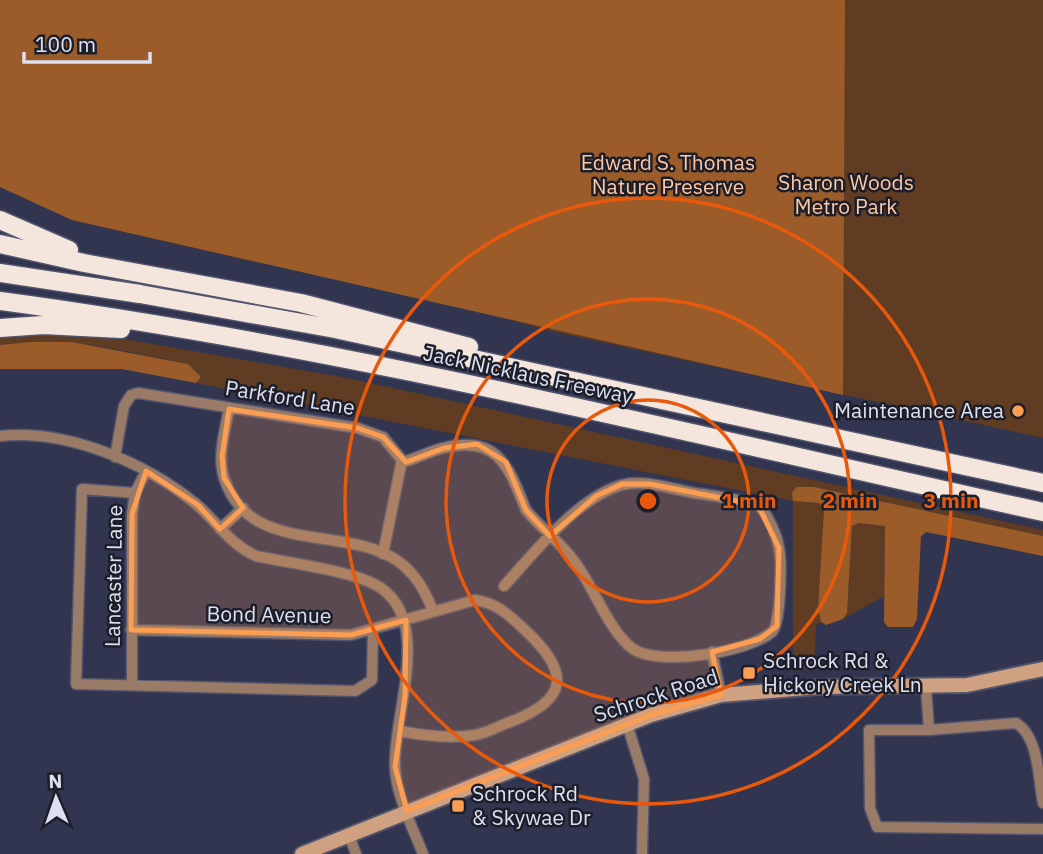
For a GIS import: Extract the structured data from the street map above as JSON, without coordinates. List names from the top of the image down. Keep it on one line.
{"streets":{"highway":["Jack Nicklaus Freeway"],"main road":["Schrock Road"],"street":["Parkford Lane","Lancaster Lane","Bond Avenue"]},"crossings":[["Lancaster Lane","Bond Avenue"]],"parks":["Edward S. Thomas Nature Preserve","Sharon Woods Metro Park"],"places":{"other":["Maintenance Area"],"transit":["Schrock Rd & Hickory Creek Ln","Schrock Rd & Skywae Dr"]},"scale_bar":"100 m","north":"top","rings":["1 min","2 min","3 min"]}
